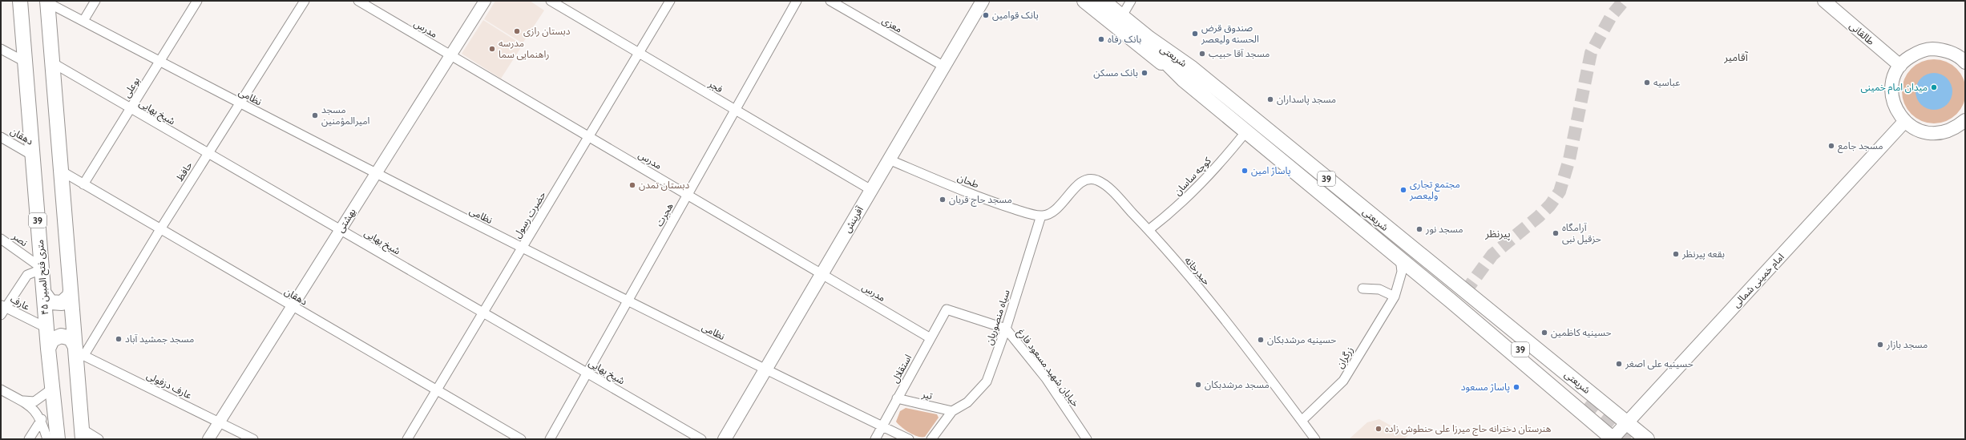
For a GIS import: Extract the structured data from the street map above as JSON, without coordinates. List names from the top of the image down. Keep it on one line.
{"streets":{"main road":["طالقانی","شریعتی","39","آفرینش","۴۵ متری فتح المبین","امام خمینی شمالی"],"street":["معزی","مدرس","فجر","بوعلی","نظامی","شیخ بهایی","دهقان","حافظ","کوچه ساسان","طحان","حضرت رسول","هجرت","بهشتی","نصر","حیدرخانه","عارف","سیاه منصوریان","زرگران","خیابان شهید مسعود فارغ","استقلال","عارف دزفولی","تیر"]},"crossings":[["معزی","آفرینش"],["مدرس","حضرت رسول"],["مدرس","هجرت"],["مدرس","آفرینش"],["مدرس","بهشتی"],["مدرس","استقلال"],["شریعتی","کوچه ساسان"],["شریعتی","39"],["شریعتی","امام خمینی شمالی"],["شریعتی","زرگران"],["فجر","حضرت رسول"],["فجر","هجرت"],["فجر","آفرینش"],["بوعلی","نظامی"],["بوعلی","شیخ بهایی"],["بوعلی","دهقان"],["نظامی","حافظ"],["نظامی","حضرت رسول"],["نظامی","هجرت"],["نظامی","آفرینش"],["نظامی","بهشتی"],["نظامی","استقلال"],["شیخ بهایی","حافظ"],["شیخ بهایی","حضرت رسول"],["شیخ بهایی","هجرت"],["شیخ بهایی","بهشتی"],["دهقان","حافظ"],["دهقان","حضرت رسول"],["دهقان","بهشتی"],["دهقان","۴۵ متری فتح المبین"],["حافظ","عارف دزفولی"],["کوچه ساسان","حیدرخانه"],["طحان","آفرینش"],["طحان","حیدرخانه"],["طحان","سیاه منصوریان"],["بهشتی","عارف دزفولی"],["نصر","۴۵ متری فتح المبین"],["حیدرخانه","سیاه منصوریان"],["حیدرخانه","زرگران"],["۴۵ متری فتح المبین","عارف"],["سیاه منصوریان","خیابان شهید مسعود فارغ"],["سیاه منصوریان","تیر"],["خیابان شهید مسعود فارغ","استقلال"],["استقلال","تیر"]],"districts":["آقامیر","پیرنظر"],"places":["بانک قوامین","دبستان رازی","صندوق قرض الحسنه ولیعصر","بانک رفاه","مدرسه راهنمایی سما","مسجد آقا حبیب","بانک مسکن","عباسیه","میدان امام خمینی","مسجد پاسداران","مسجد امیرالمؤمنین","مسجد جامع","پاساژ امین","دبستان تمدن","مجتمع تجاری ولیعصر","مسجد حاج قربان","مسجد نور","آرامگاه حزقیل نبی","بقعه پیرنظر","حسینیه کاظمین","مسجد جمشید آباد","حسینیه مرشدبکان","مسجد بازار","حسینیه علی اصغر","مسجد مرشدبکان","پاساژ مسعود","هنرستان دخترانه حاج میرزا علی حنطوش زاده"]}
